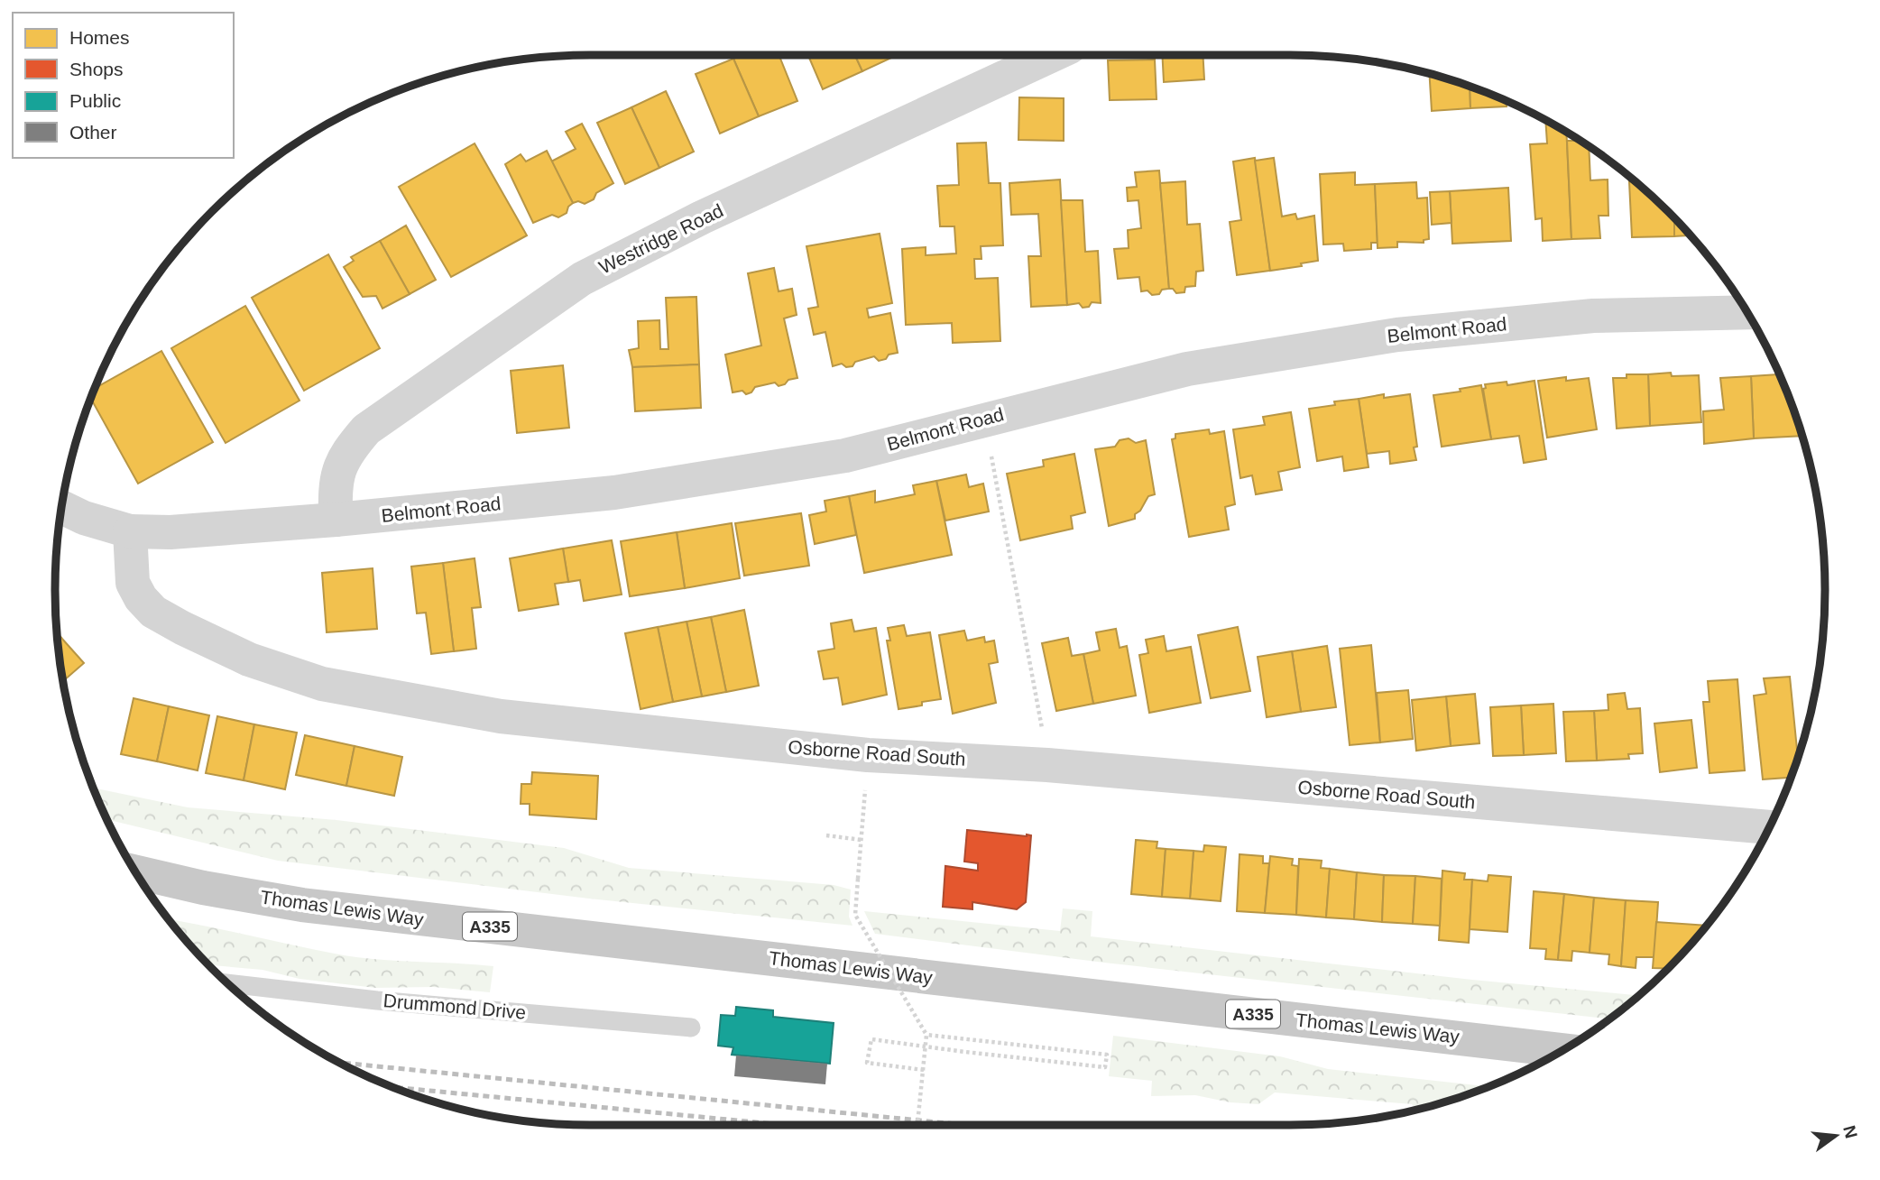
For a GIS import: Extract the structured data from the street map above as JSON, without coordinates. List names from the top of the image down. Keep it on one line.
{"streets":{"main road":["Thomas Lewis Way","A335"],"street":["Westridge Road","Belmont Road","Osborne Road South"],"lane":["Drummond Drive"]},"crossings":[["Westridge Road","Belmont Road"],["Belmont Road","Osborne Road South"]],"legend":["Homes","Shops","Public","Other"],"north":"right"}
